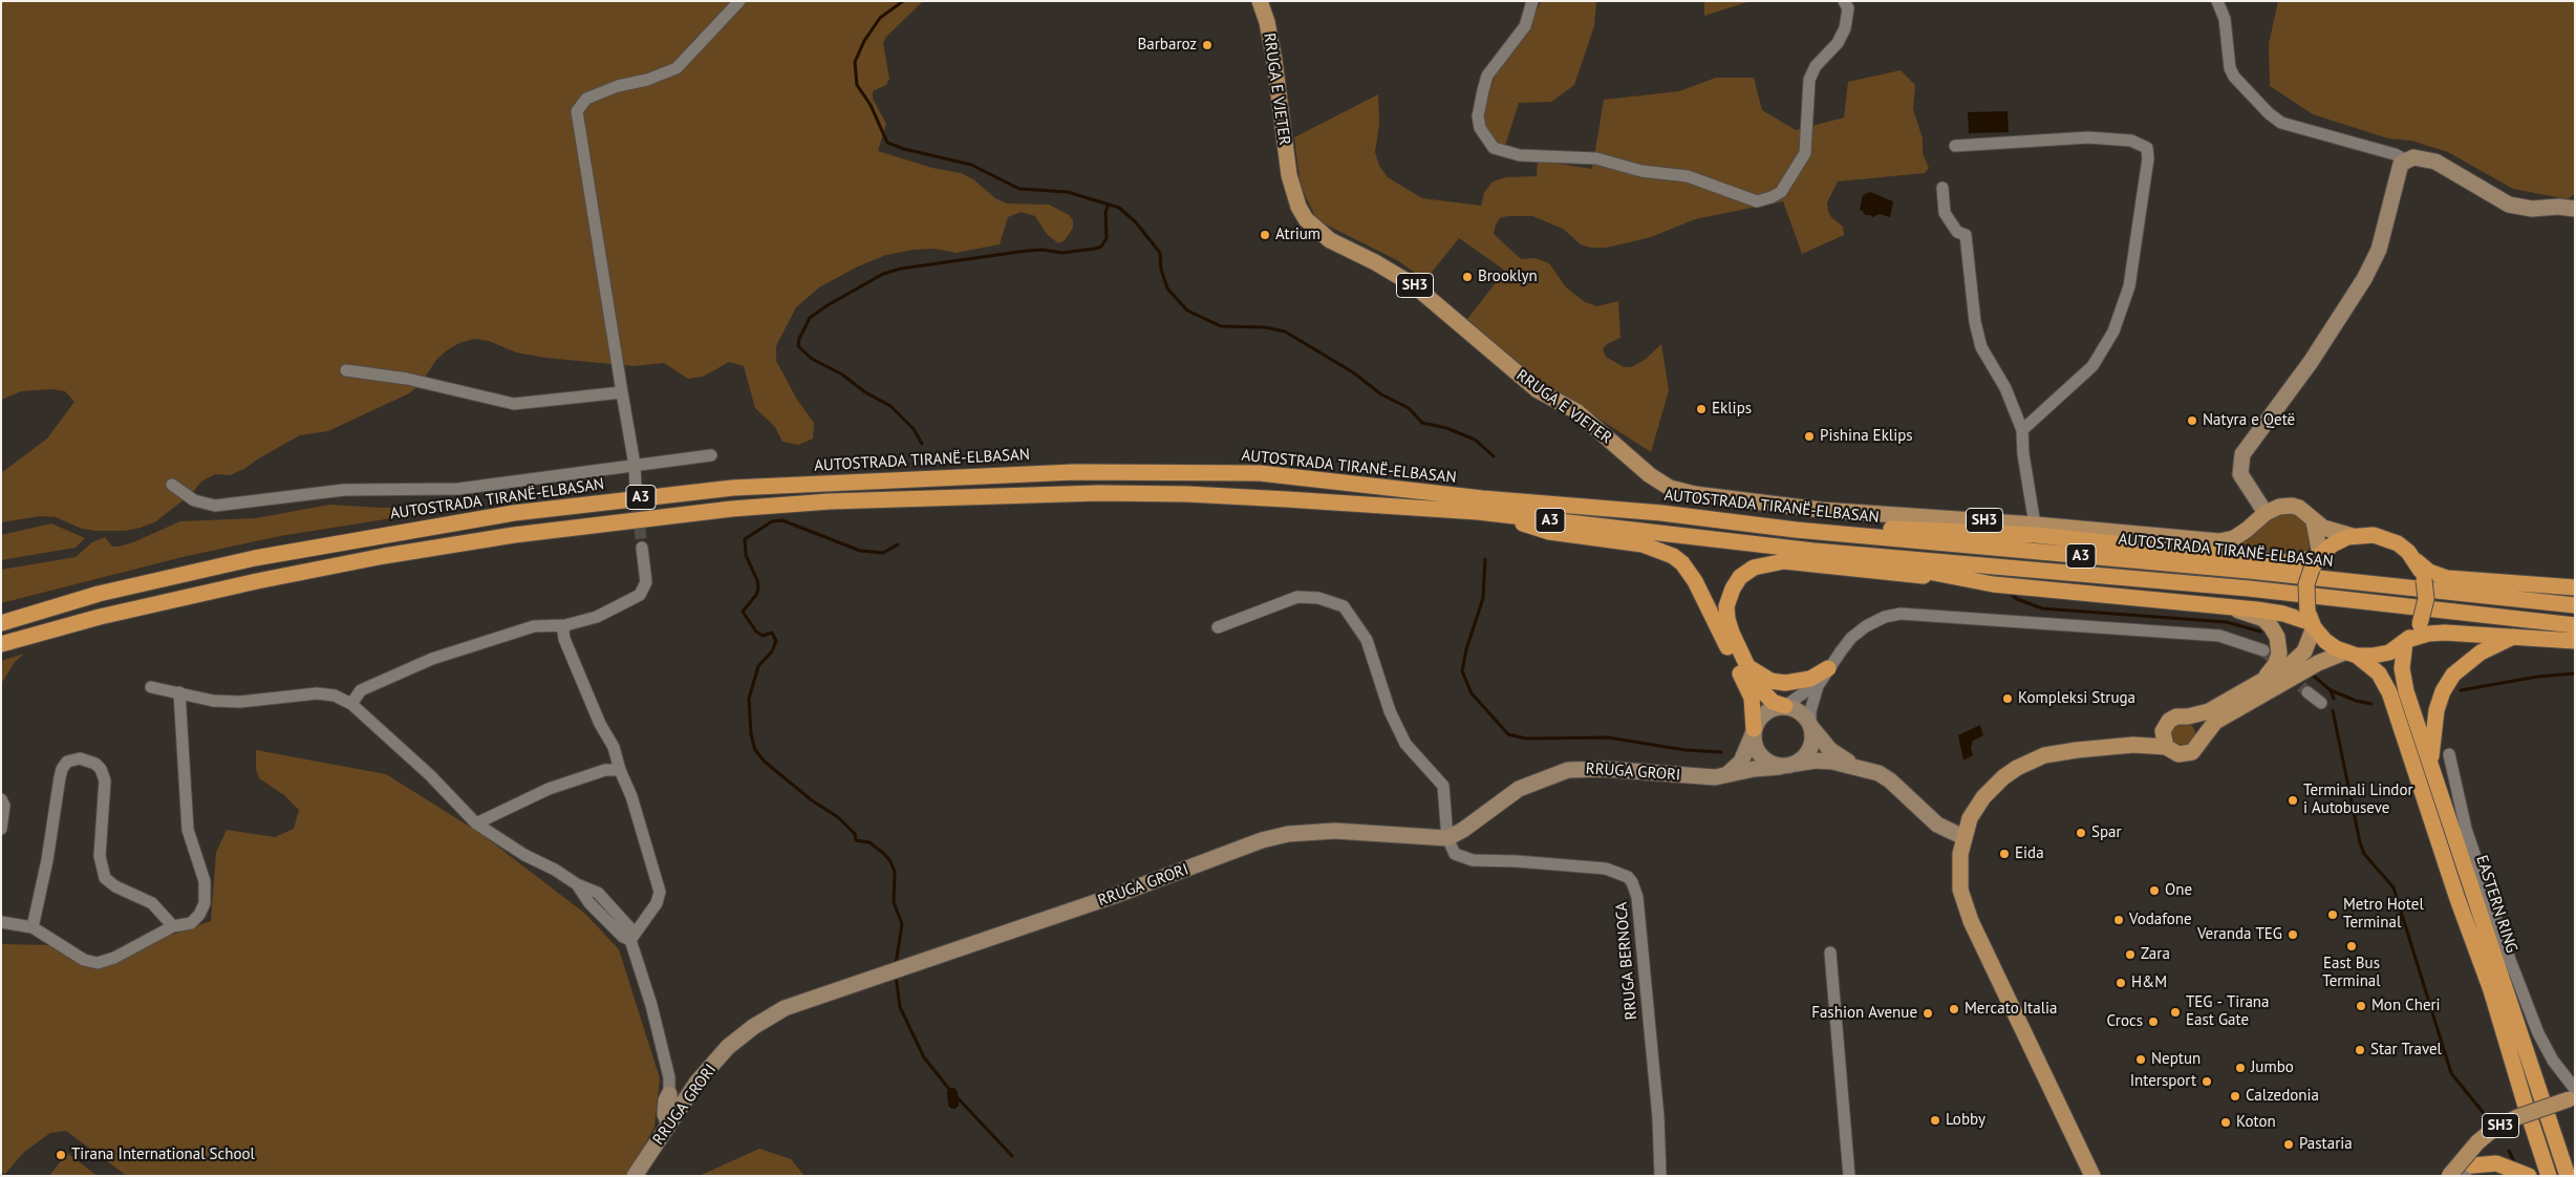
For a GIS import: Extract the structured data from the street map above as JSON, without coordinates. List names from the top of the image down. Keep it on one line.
{"streets":{"highway":["AUTOSTRADA TIRANË-ELBASAN","A3","EASTERN RING"],"main road":["RRUGA E VJETER","SH3","RRUGA GRORI"],"street":["RRUGA BERNOCA"]},"crossings":[["RRUGA E VJETER","EASTERN RING"],["RRUGA GRORI","RRUGA BERNOCA"]],"places":["Barbaroz","Atrium","Brooklyn","Eklips","Natyra e Qetë","Pishina Eklips","Kompleksi Struga","Terminali Lindor i Autobuseve","Spar","Eida","One","Metro Hotel Terminal","Vodafone","Veranda TEG","East Bus Terminal","Zara","H&M","Mon Cheri","Mercato Italia","TEG - Tirana East Gate","Fashion Avenue","Crocs","Star Travel","Neptun","Jumbo","Intersport","Calzedonia","Lobby","Koton","Pastaria","Tirana International School"]}
